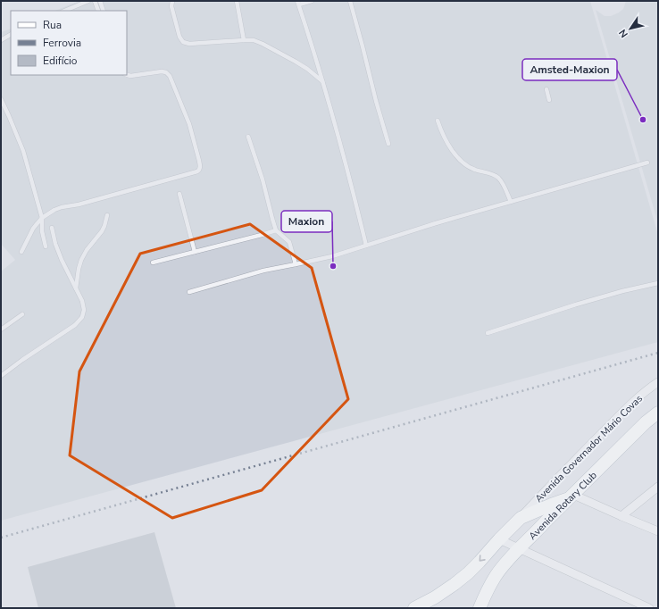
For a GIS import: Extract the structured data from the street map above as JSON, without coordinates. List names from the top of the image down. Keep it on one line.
{"streets":{"main road":["Avenida Rotary Club"],"street":["Avenida Governador Mário Covas"]},"places":["Amsted-Maxion","Maxion"],"legend":["Rua","Ferrovia","Edifício"],"north":"bottom left"}
